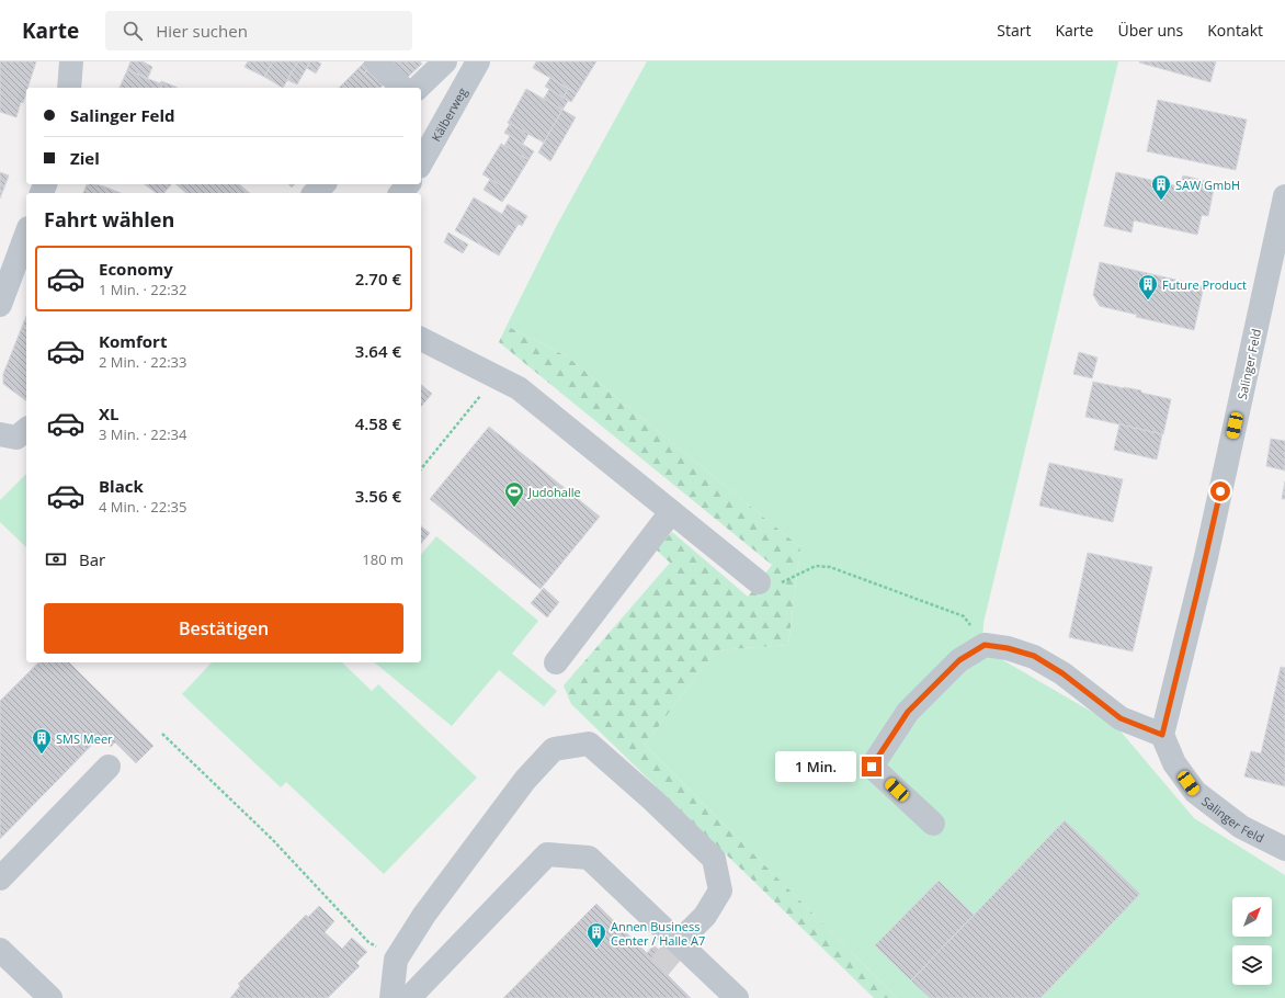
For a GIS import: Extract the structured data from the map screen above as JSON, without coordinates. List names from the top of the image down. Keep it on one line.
{"streets":{"street":["Kälberweg","Salinger Feld"]},"places":{"building":["SAW GmbH","Future Product","SMS Meer","Annen Business Center / Halle A7"],"sports":["Judohalle"]},"north":"top right","page":{"header":"Karte","search":"Hier suchen","nav":["Start","Karte","Über uns","Kontakt"],"banner":["Salinger Feld","Ziel"],"heading":"Fahrt wählen","list":[{"name":"Economy","note":"1 Min. · 22:32","value":"2.70 €"},{"name":"Komfort","note":"2 Min. · 22:33","value":"3.64 €"},{"name":"XL","note":"3 Min. · 22:34","value":"4.58 €"},{"name":"Black","note":"4 Min. · 22:35","value":"3.56 €"}],"pay":["Bar","180 m"],"buttons":"Bestätigen","bubble":"1 Min."}}
